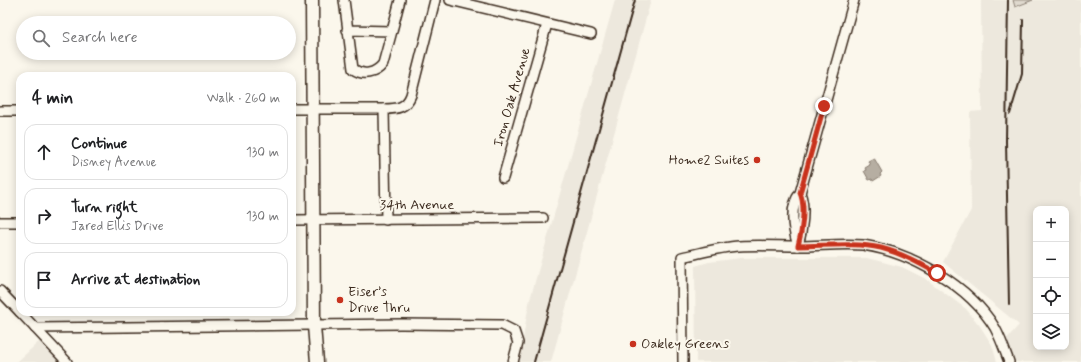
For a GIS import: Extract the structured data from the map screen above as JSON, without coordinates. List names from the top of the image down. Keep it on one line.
{"streets":{"street":["Iron Oak Avenue","34th Avenue"]},"places":["Home2 Suites","Eiser’s Drive Thru","Oakley Greens"],"page":{"search":"Search here","heading":["4 min","Walk · 260 m"],"list":[["Continue","Disney Avenue","130 m"],["Turn right","Jared Ellis Drive","130 m"],"Arrive at destination"],"map_buttons":["+","−"]}}
